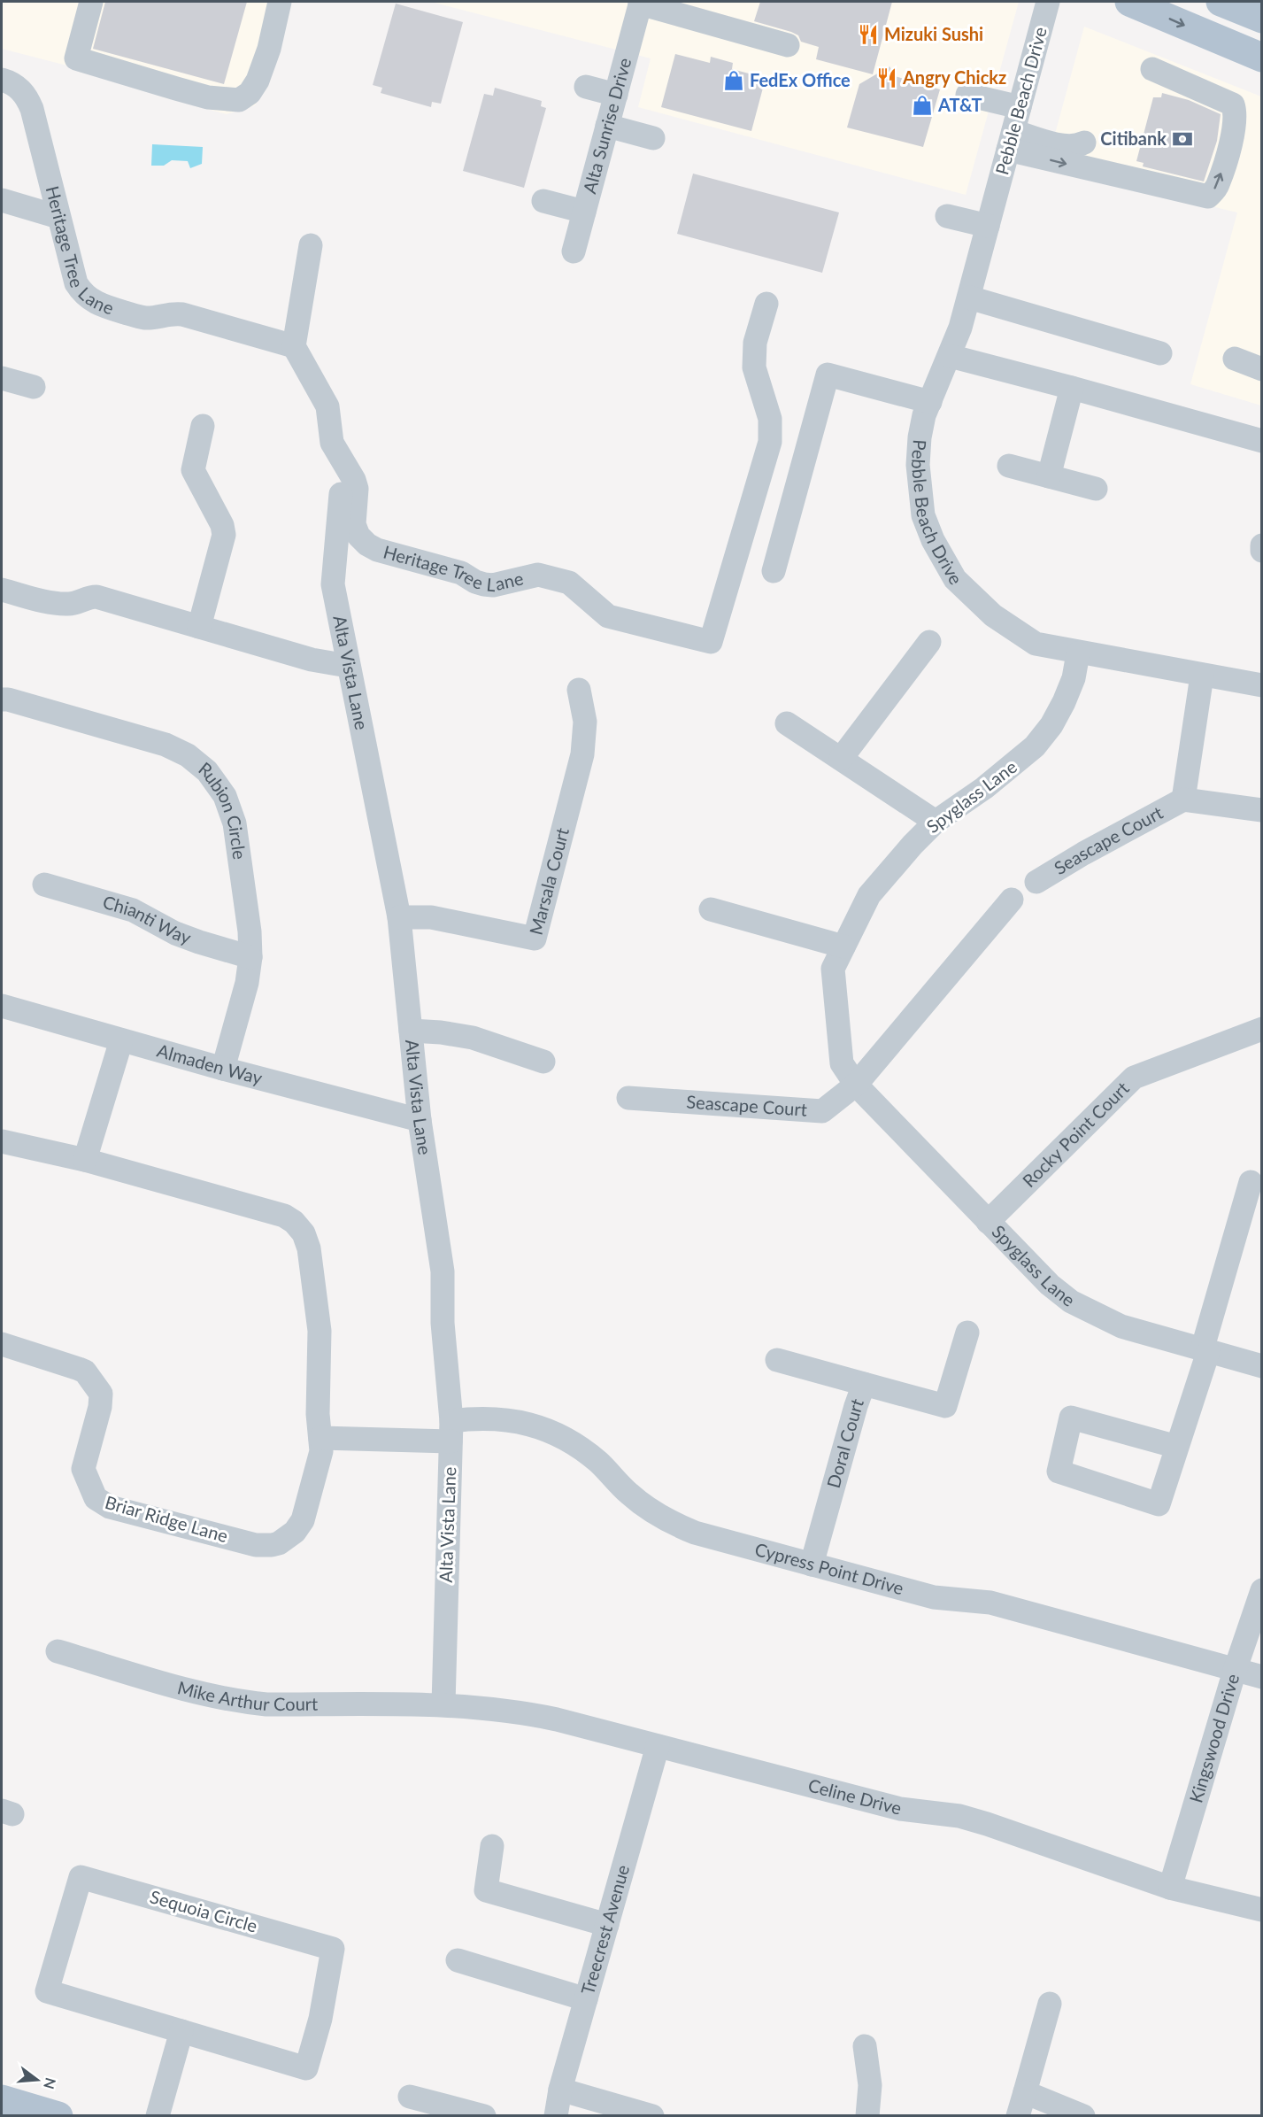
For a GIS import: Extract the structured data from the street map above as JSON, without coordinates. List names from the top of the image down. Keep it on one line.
{"streets":{"street":["Pebble Beach Drive","Alta Sunrise Drive","Heritage Tree Lane","Alta Vista Lane","Spyglass Lane","Rubion Circle","Seascape Court","Marsala Court","Chianti Way","Almaden Way","Rocky Point Court","Doral Court","Briar Ridge Lane","Cypress Point Drive","Mike Arthur Court","Kingswood Drive","Celine Drive","Sequoia Circle","Treecrest Avenue"]},"crossings":[["Pebble Beach Drive","Spyglass Lane"],["Pebble Beach Drive","Seascape Court"],["Alta Vista Lane","Marsala Court"],["Alta Vista Lane","Almaden Way"],["Alta Vista Lane","Cypress Point Drive"],["Alta Vista Lane","Mike Arthur Court"],["Alta Vista Lane","Celine Drive"],["Spyglass Lane","Seascape Court"],["Spyglass Lane","Rocky Point Court"],["Rubion Circle","Chianti Way"],["Rubion Circle","Almaden Way"],["Doral Court","Cypress Point Drive"],["Cypress Point Drive","Kingswood Drive"],["Mike Arthur Court","Celine Drive"],["Kingswood Drive","Celine Drive"],["Celine Drive","Treecrest Avenue"]],"places":{"restaurant":["Mizuki Sushi","Angry Chickz"],"shop":["FedEx Office","AT&T"],"bank":["Citibank"]},"north":"right"}
